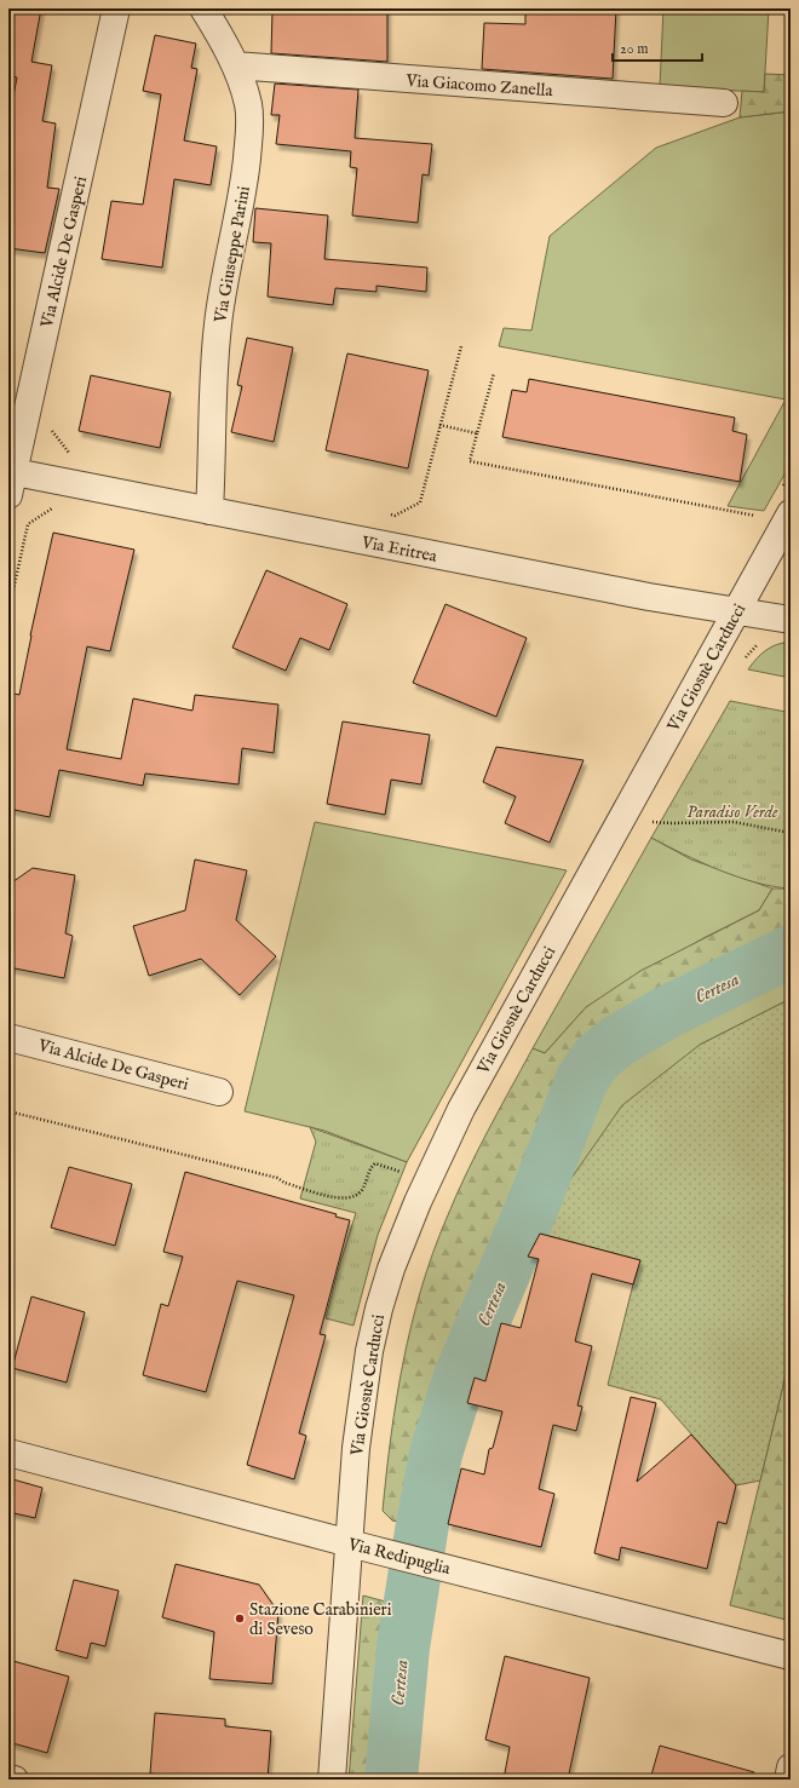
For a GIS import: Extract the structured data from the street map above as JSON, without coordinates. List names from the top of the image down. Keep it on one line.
{"streets":{"street":["Via Giacomo Zanella","Via Alcide De Gasperi","Via Giuseppe Parini","Via Eritrea","Via Giosuè Carducci","Via Redipuglia"]},"crossings":[["Via Giacomo Zanella","Via Giuseppe Parini"],["Via Alcide De Gasperi","Via Eritrea"],["Via Giuseppe Parini","Via Eritrea"],["Via Eritrea","Via Giosuè Carducci"],["Via Giosuè Carducci","Via Redipuglia"]],"water":["Certesa"],"parks":["Paradiso Verde"],"places":["Stazione Carabinieri di Seveso"],"scale_bar":"20 m"}
